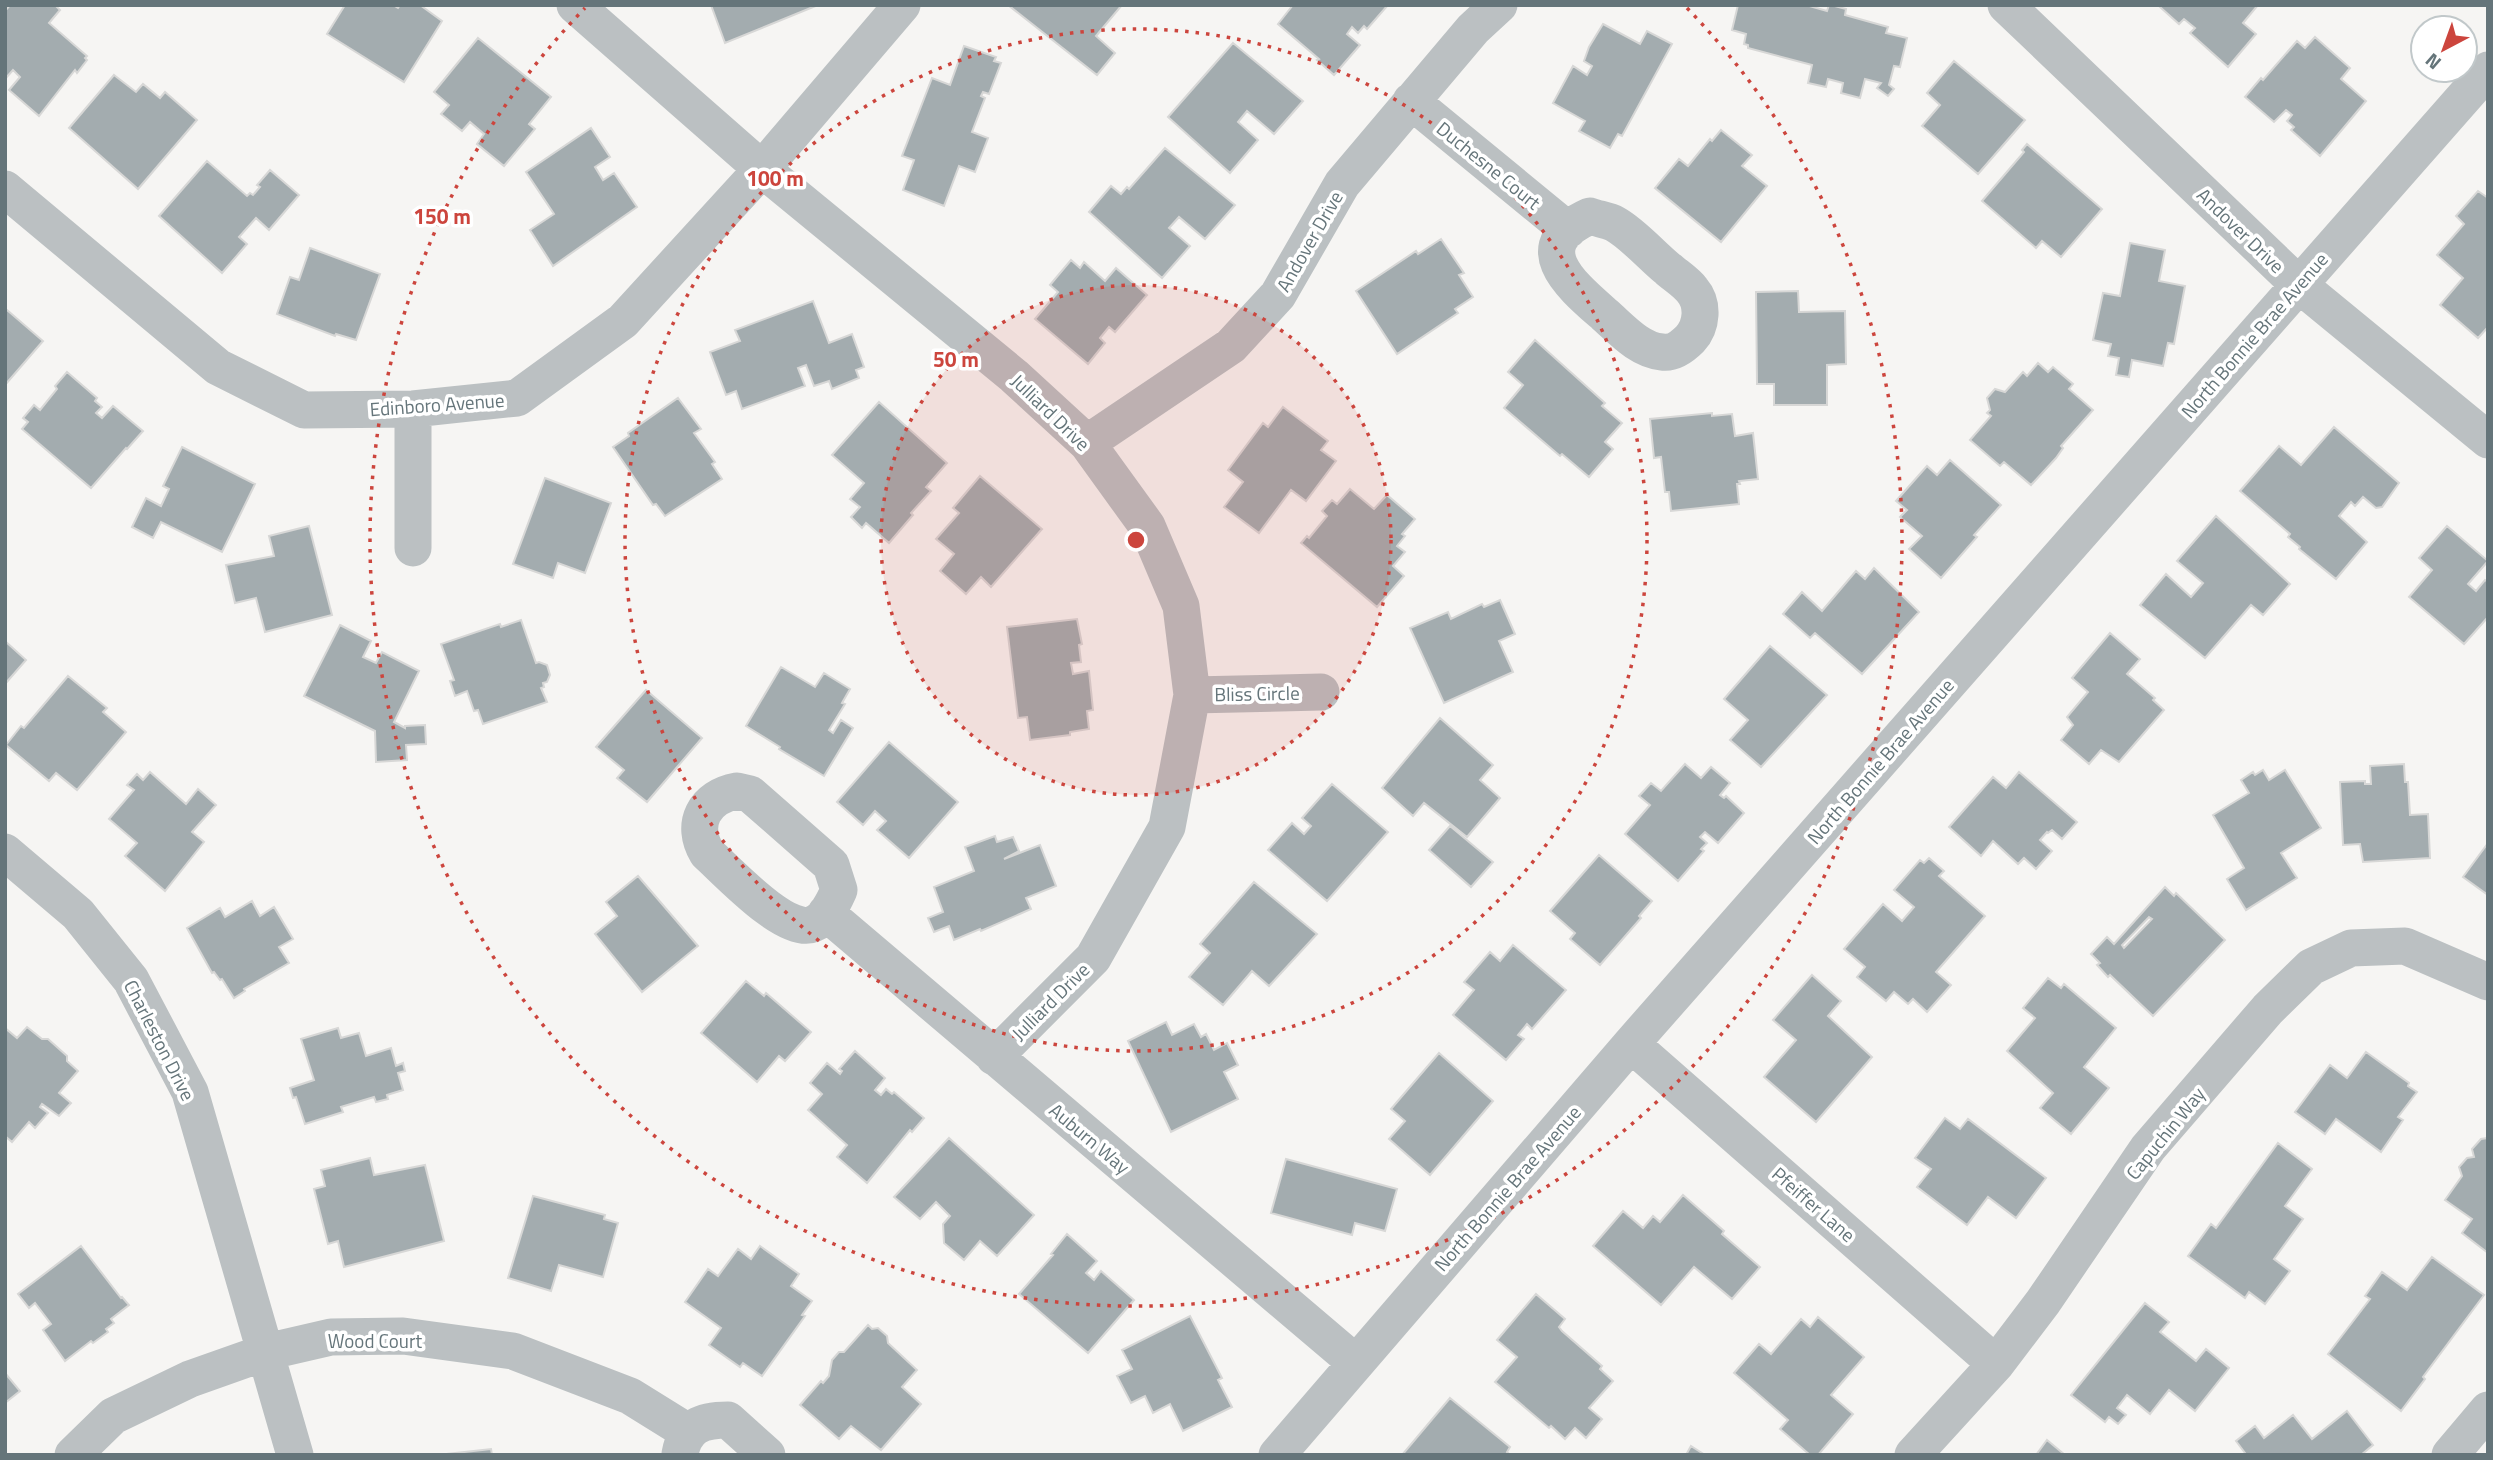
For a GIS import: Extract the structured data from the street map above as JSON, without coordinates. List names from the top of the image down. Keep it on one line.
{"streets":{"street":["Duchesne Court","Andover Drive","North Bonnie Brae Avenue","Edinboro Avenue","Julliard Drive","Bliss Circle","Charleston Drive","Capuchin Way","Auburn Way","Pfeiffer Lane","Wood Court"]},"crossings":[["Duchesne Court","Andover Drive"],["Andover Drive","North Bonnie Brae Avenue"],["Andover Drive","Julliard Drive"],["North Bonnie Brae Avenue","Auburn Way"],["North Bonnie Brae Avenue","Pfeiffer Lane"],["Edinboro Avenue","Julliard Drive"],["Julliard Drive","Bliss Circle"],["Julliard Drive","Auburn Way"],["Charleston Drive","Wood Court"],["Capuchin Way","Pfeiffer Lane"]],"north":"bottom left","rings":["100 m","150 m","50 m"]}
